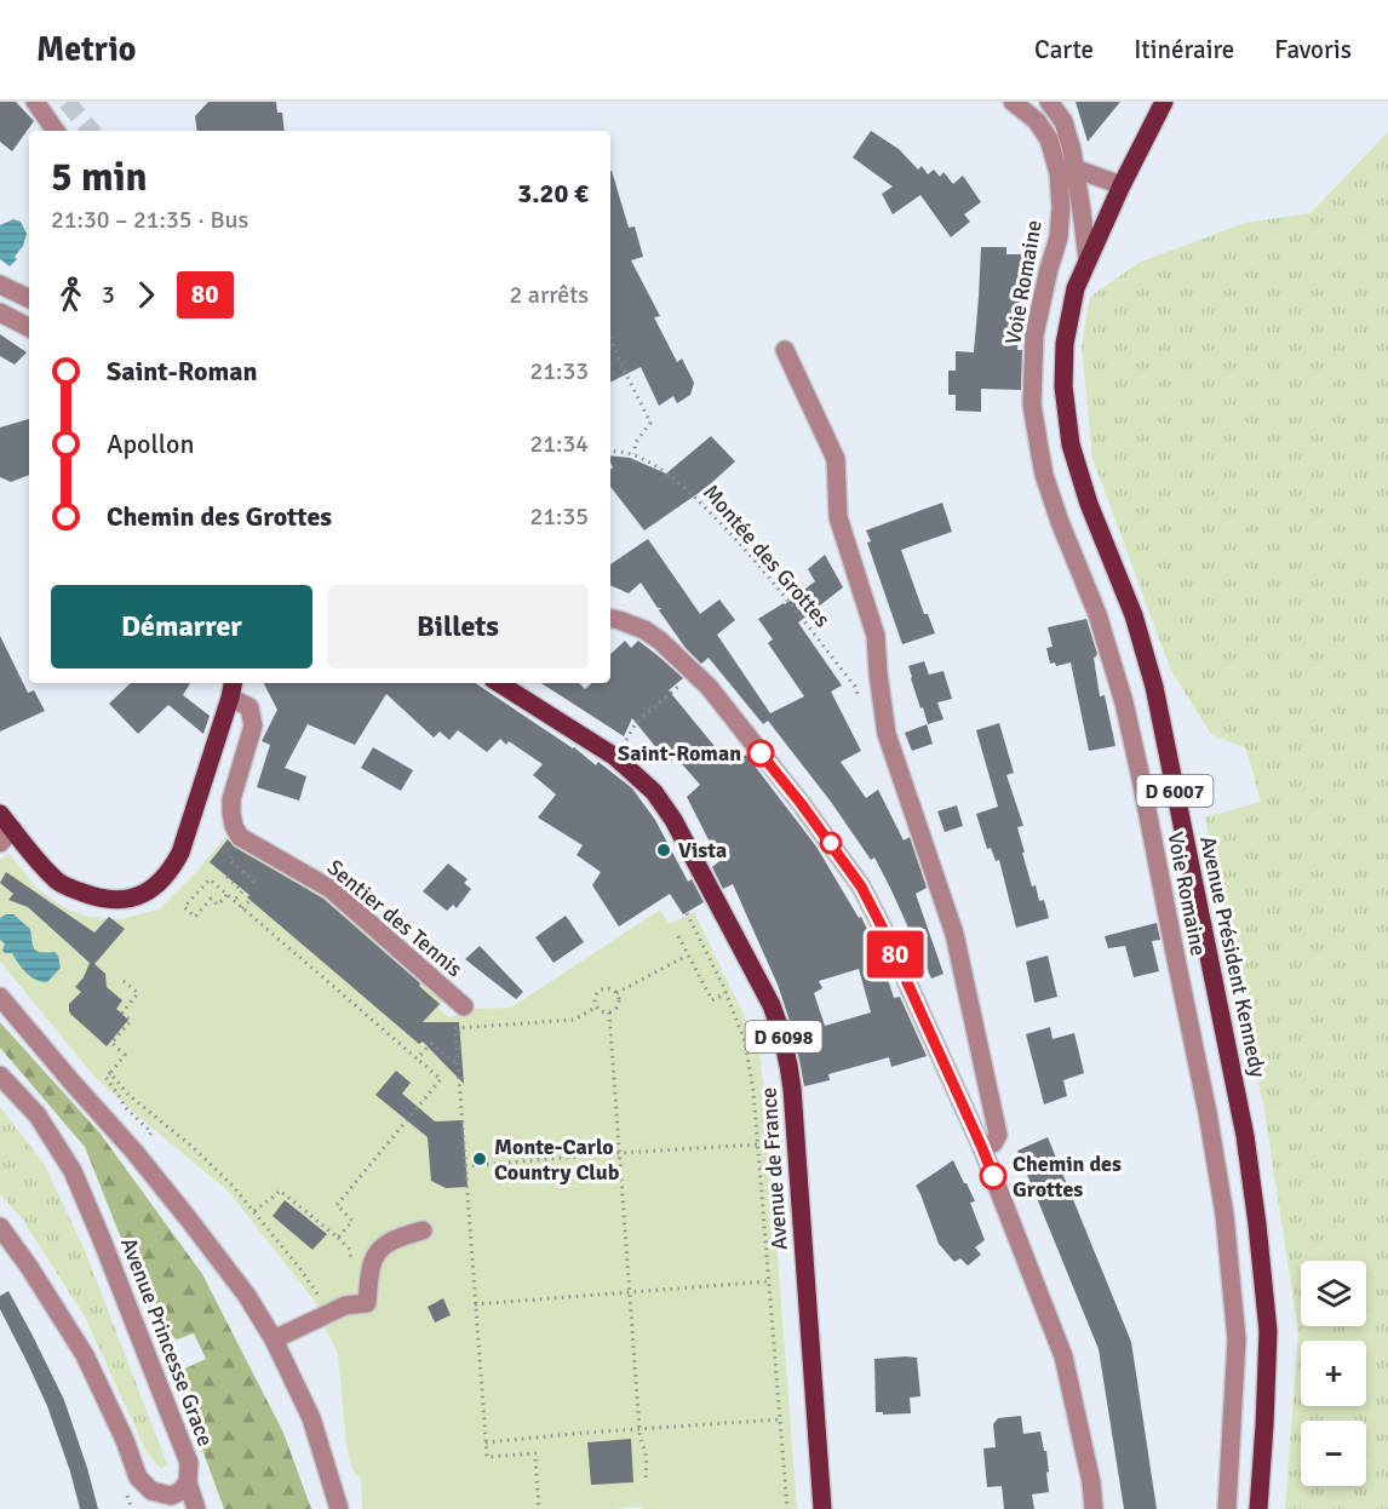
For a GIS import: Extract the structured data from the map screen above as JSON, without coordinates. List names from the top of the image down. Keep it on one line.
{"streets":{"main road":["D 6007","Avenue Président Kennedy","D 6098","Avenue de France"],"street":["Voie Romaine","Sentier des Tennis","Avenue Princesse Grace"],"path":["Montée des Grottes"]},"places":["Saint-Roman","Vista","Monte-Carlo Country Club","Chemin des Grottes"],"lines":["bus line 80"],"page":{"header":"Metrio","nav":["Carte","Itinéraire","Favoris"],"on_map":"80","heading":["5 min","21:30 – 21:35 · Bus","3.20 €"],"legs":["3","80","2 arrêts"],"list":[{"name":"Saint-Roman","value":"21:33"},{"name":"Apollon","value":"21:34"},{"name":"Chemin des Grottes","value":"21:35"}],"buttons":["Démarrer","Billets"],"map_buttons":["+","−"]}}
